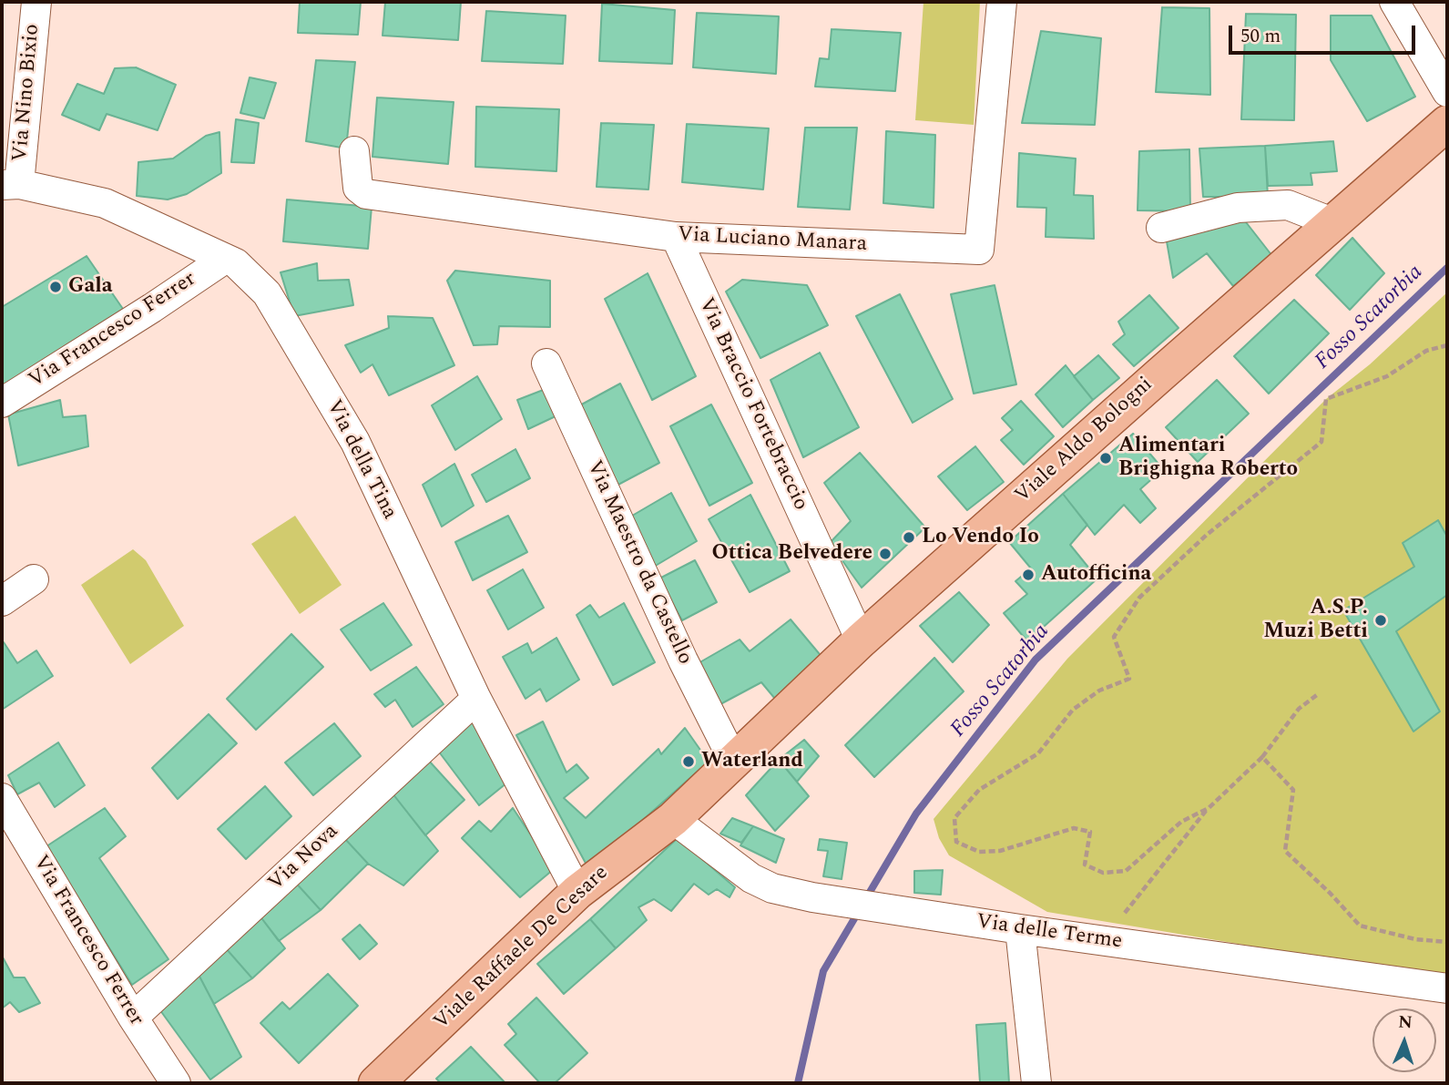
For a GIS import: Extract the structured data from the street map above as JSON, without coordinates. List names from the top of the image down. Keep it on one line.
{"streets":{"main road":["Viale Aldo Bologni","Viale Raffaele De Cesare"],"street":["Via Nino Bixio","Via Luciano Manara","Via Francesco Ferrer","Via Braccio Fortebraccio","Via della Tina","Via Maestro da Castello","Via Nova","Via delle Terme"]},"crossings":[["Via Nino Bixio","Via della Tina"],["Via Luciano Manara","Via Braccio Fortebraccio"],["Via Francesco Ferrer","Via della Tina"],["Via Francesco Ferrer","Via Nova"],["Via Braccio Fortebraccio","Viale Aldo Bologni"],["Viale Aldo Bologni","Via Maestro da Castello"],["Viale Aldo Bologni","Via delle Terme"],["Viale Aldo Bologni","Viale Raffaele De Cesare"],["Via della Tina","Via Nova"],["Via della Tina","Viale Raffaele De Cesare"],["Via delle Terme","Viale Raffaele De Cesare"]],"water":["Fosso Scatorbia"],"places":["Gala","Alimentari Brighigna Roberto","Lo Vendo Io","Ottica Belvedere","Autofficina","A.S.P. Muzi Betti","Waterland"],"scale_bar":"50 m","north":"top"}
